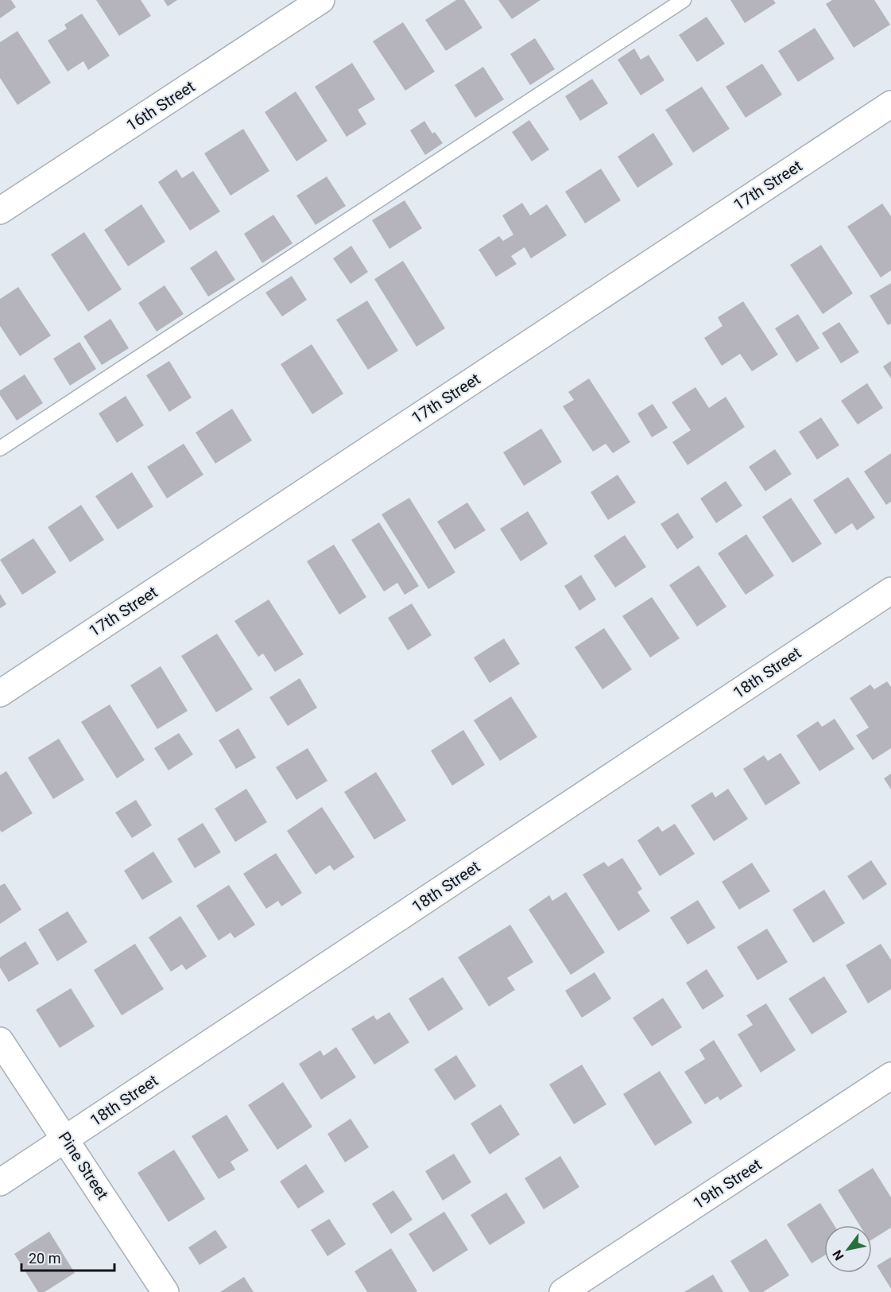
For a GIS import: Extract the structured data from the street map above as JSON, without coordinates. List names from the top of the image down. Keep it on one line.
{"streets":{"street":["16th Street","17th Street","18th Street","Pine Street","19th Street"]},"crossings":[["18th Street","Pine Street"]],"scale_bar":"20 m","north":"bottom left"}
